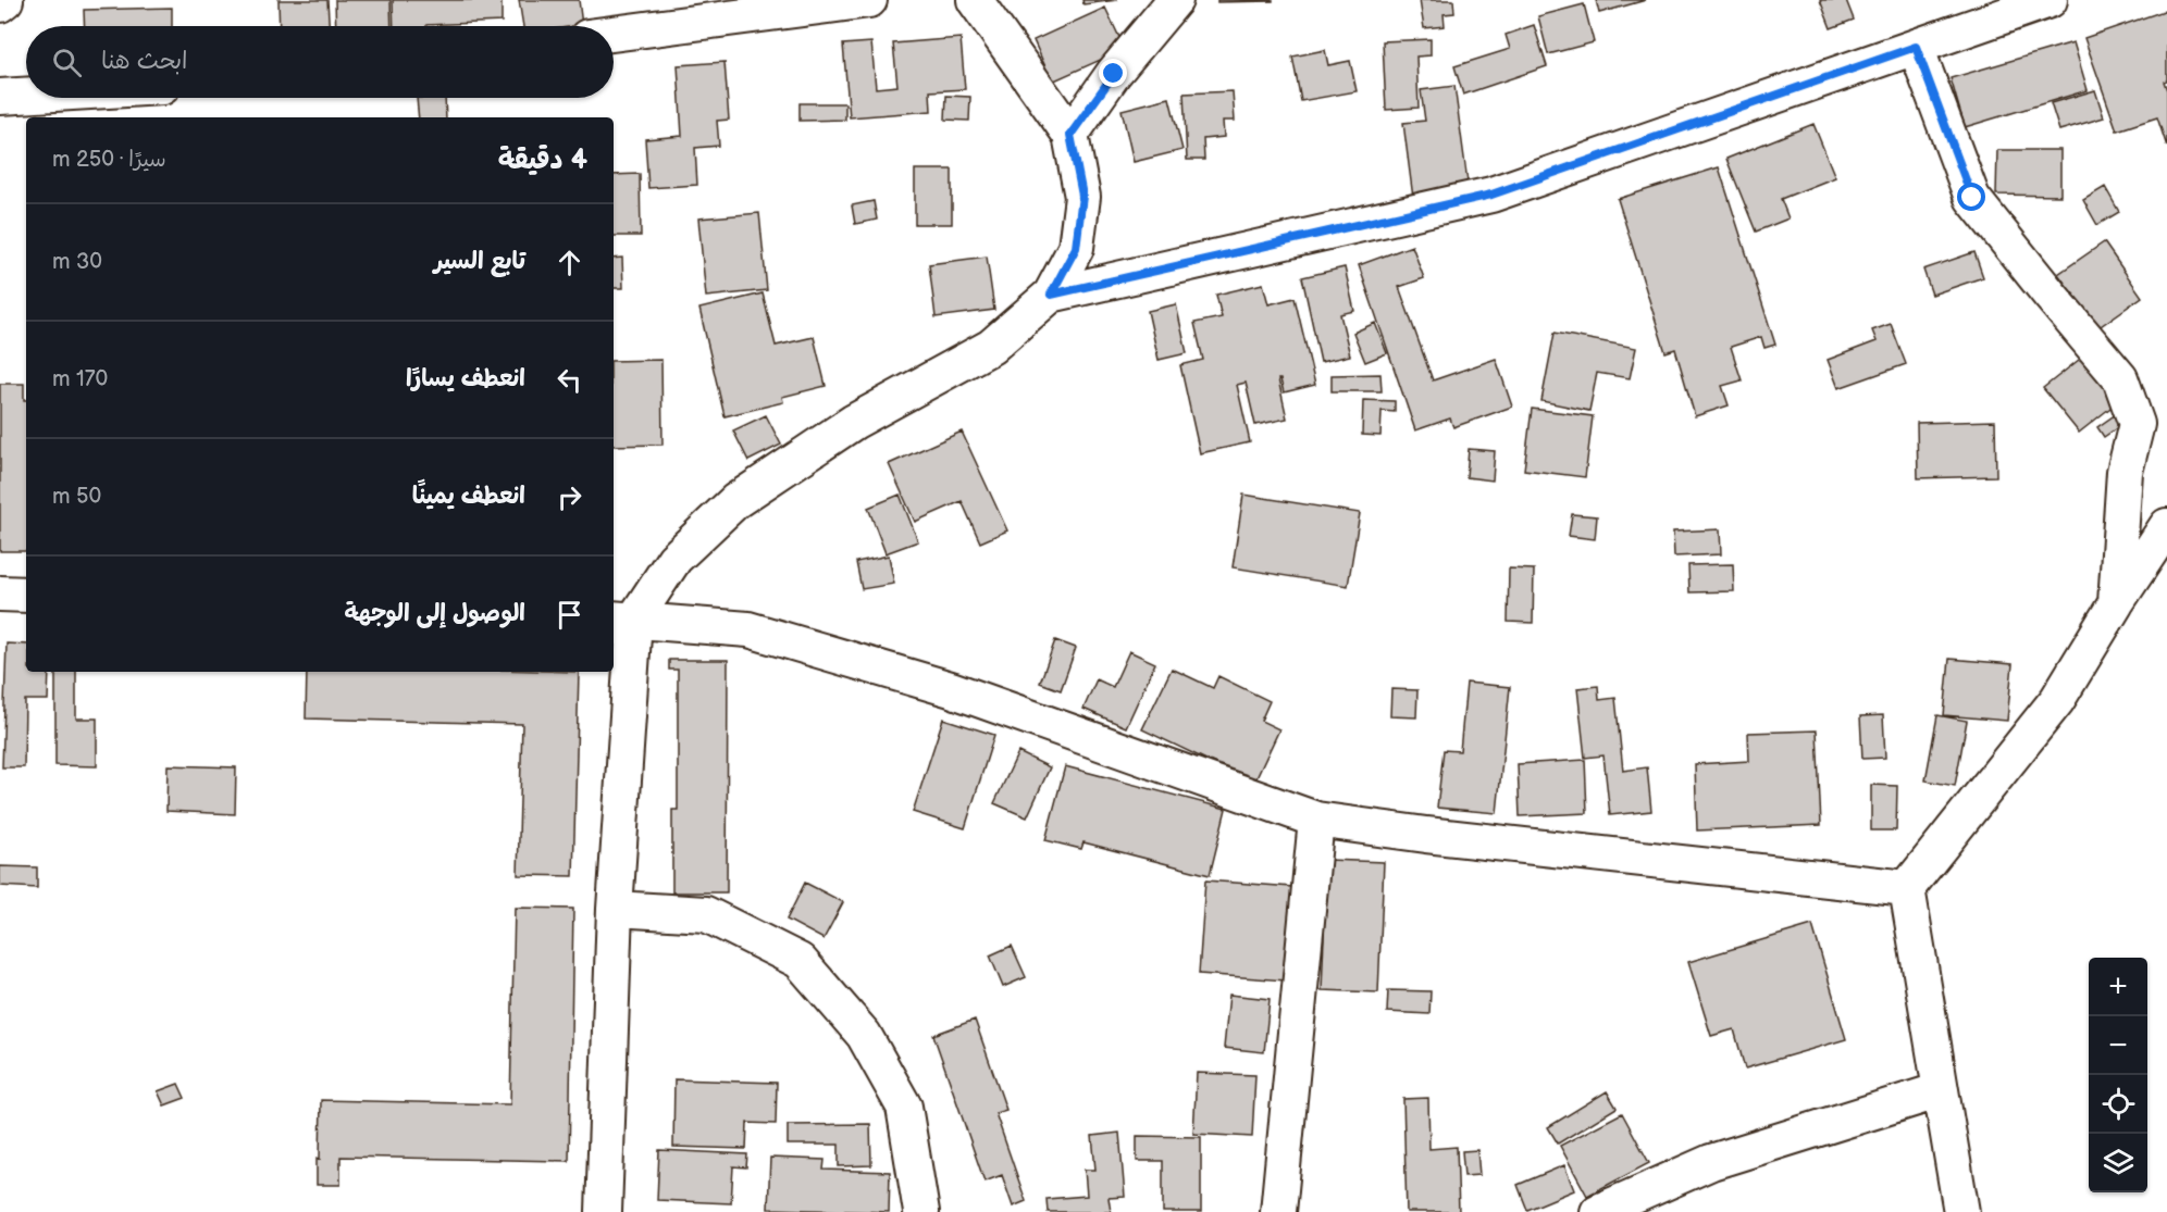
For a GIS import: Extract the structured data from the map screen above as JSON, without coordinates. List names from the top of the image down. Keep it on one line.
{"page":{"search":"ابحث هنا","heading":["4 دقيقة","سيرًا · 250 m"],"list":[["تابع السير","30 m"],["انعطف يسارًا","170 m"],["انعطف يمينًا","50 m"],"الوصول إلى الوجهة"],"map_buttons":["+","−"]}}
